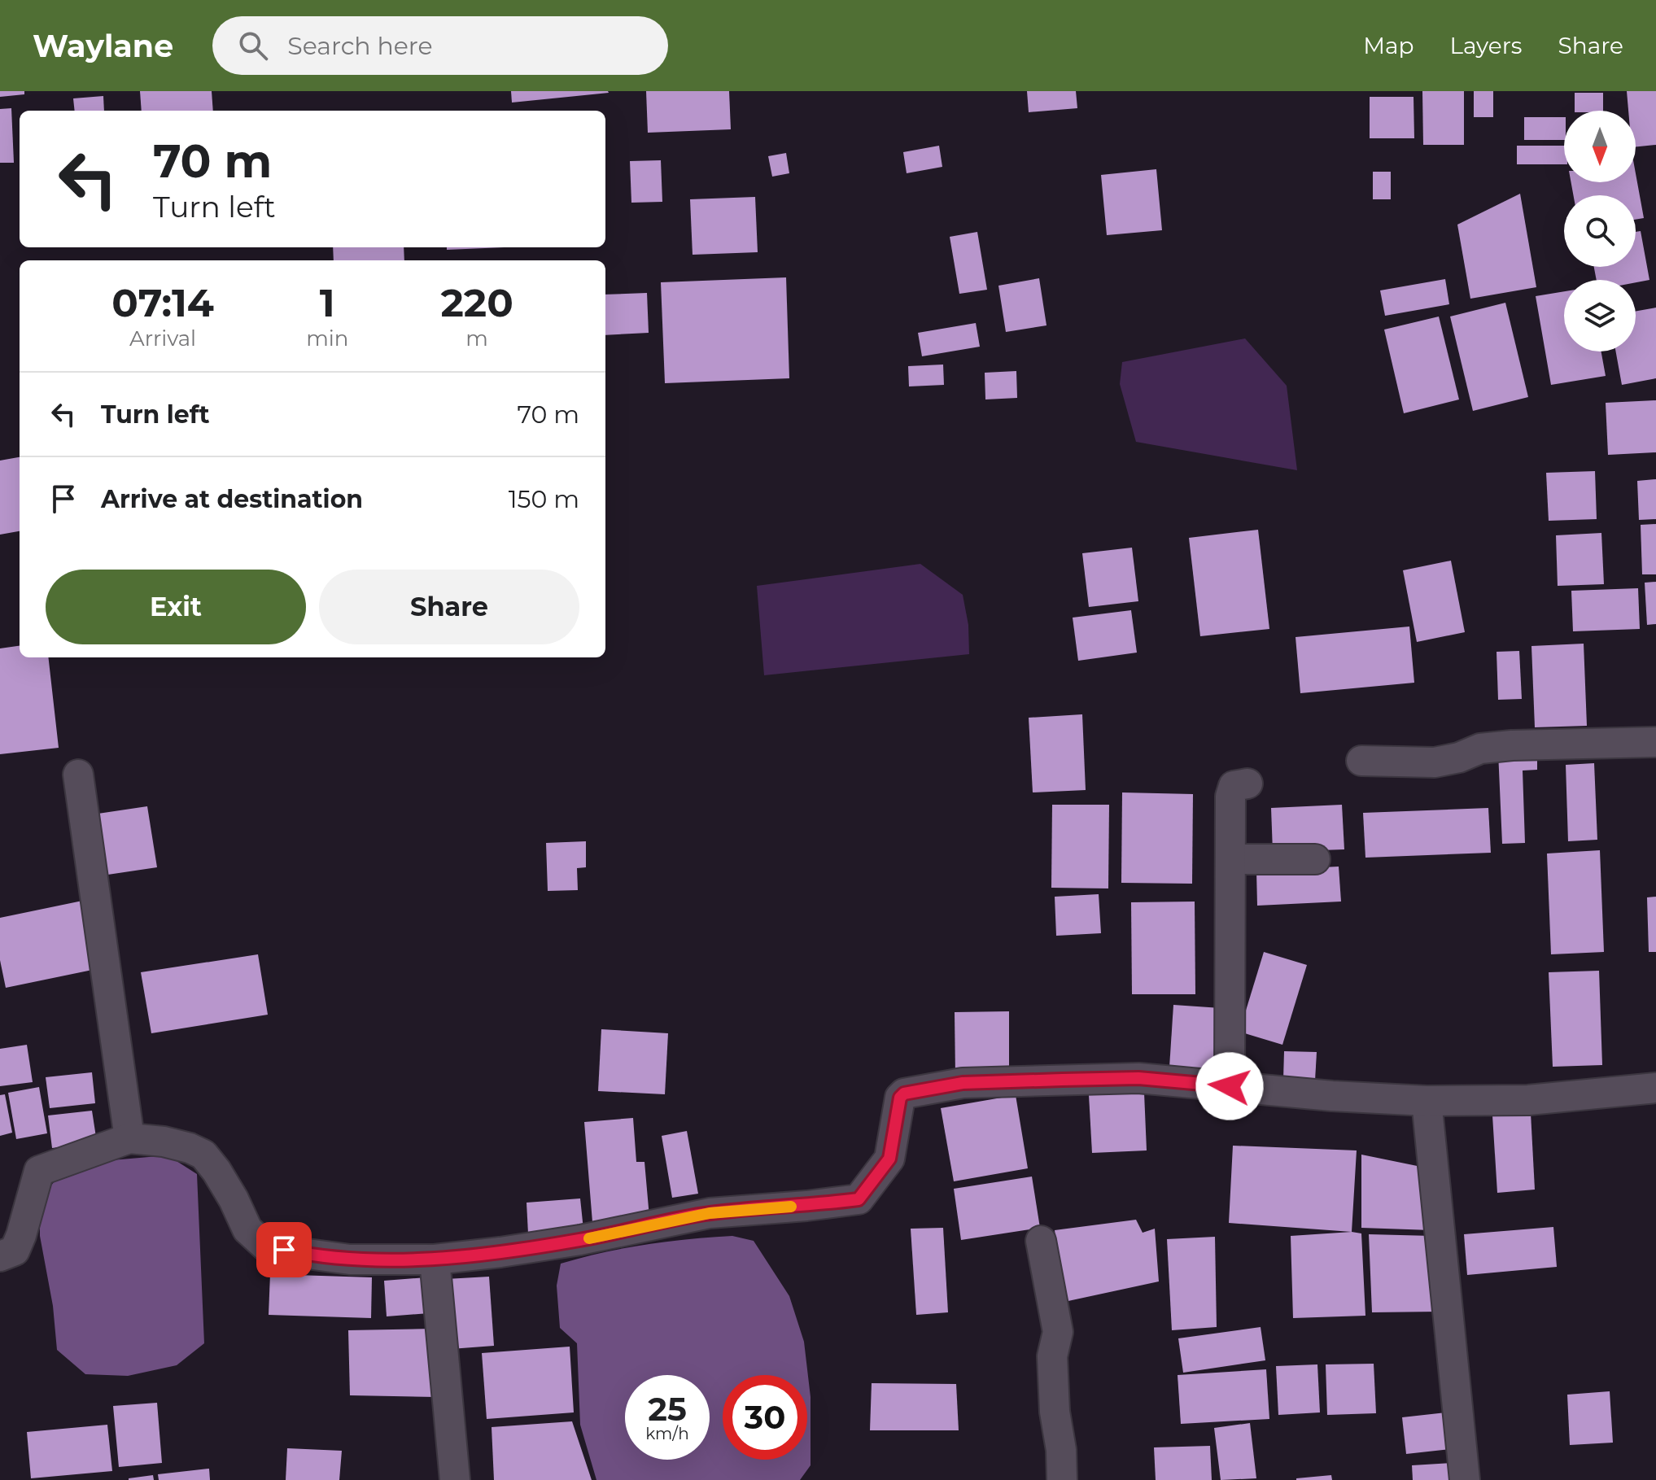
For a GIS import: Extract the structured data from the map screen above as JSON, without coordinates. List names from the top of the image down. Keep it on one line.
{"north":"bottom","page":{"header":"Waylane","search":"Search here","nav":["Map","Layers","Share"],"turn":["70 m","Turn left"],"eta":["07:14","Arrival","1","min","220","m"],"list":[{"name":"Turn left","value":"70 m"},{"name":"Arrive at destination","value":"150 m"}],"buttons":["Exit","Share"],"speed":"25 km/h","limit":"30"}}
